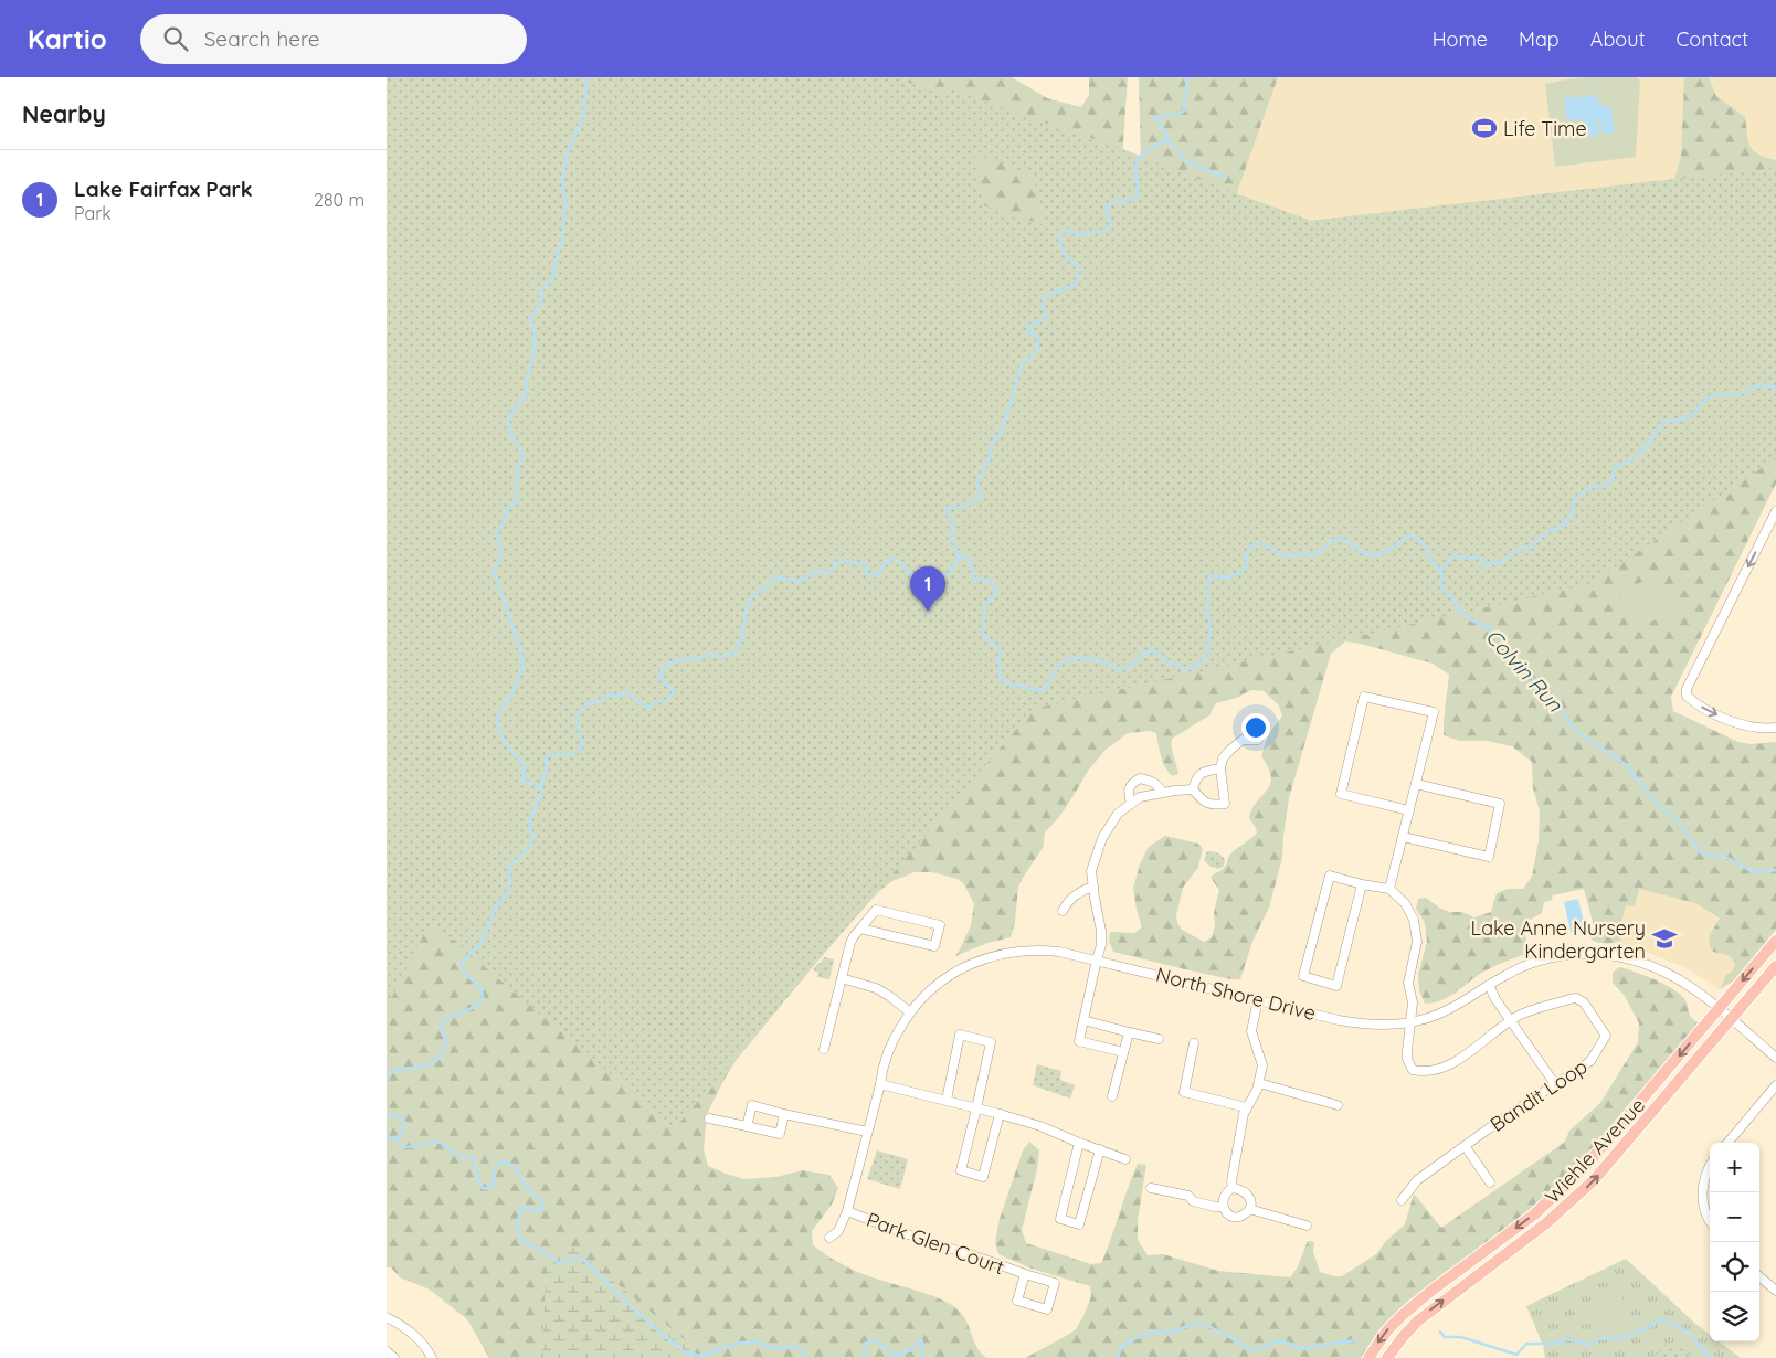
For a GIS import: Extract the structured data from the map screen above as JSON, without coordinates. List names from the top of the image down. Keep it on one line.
{"streets":{"main road":["Wiehle Avenue"],"street":["North Shore Drive","Bandit Loop","Park Glen Court"]},"crossings":[["North Shore Drive","Bandit Loop"],["North Shore Drive","Wiehle Avenue"],["North Shore Drive","Park Glen Court"]],"water":["Colvin Run"],"places":{"sports":["Life Time"],"school or university":["Lake Anne Nursery Kindergarten"]},"page":{"header":"Kartio","search":"Search here","nav":["Home","Map","About","Contact"],"heading":"Nearby","list":[{"mark":"1","name":"Lake Fairfax Park","note":"Park","value":"280 m"}],"pins":"1","map_buttons":["+","−"]}}
